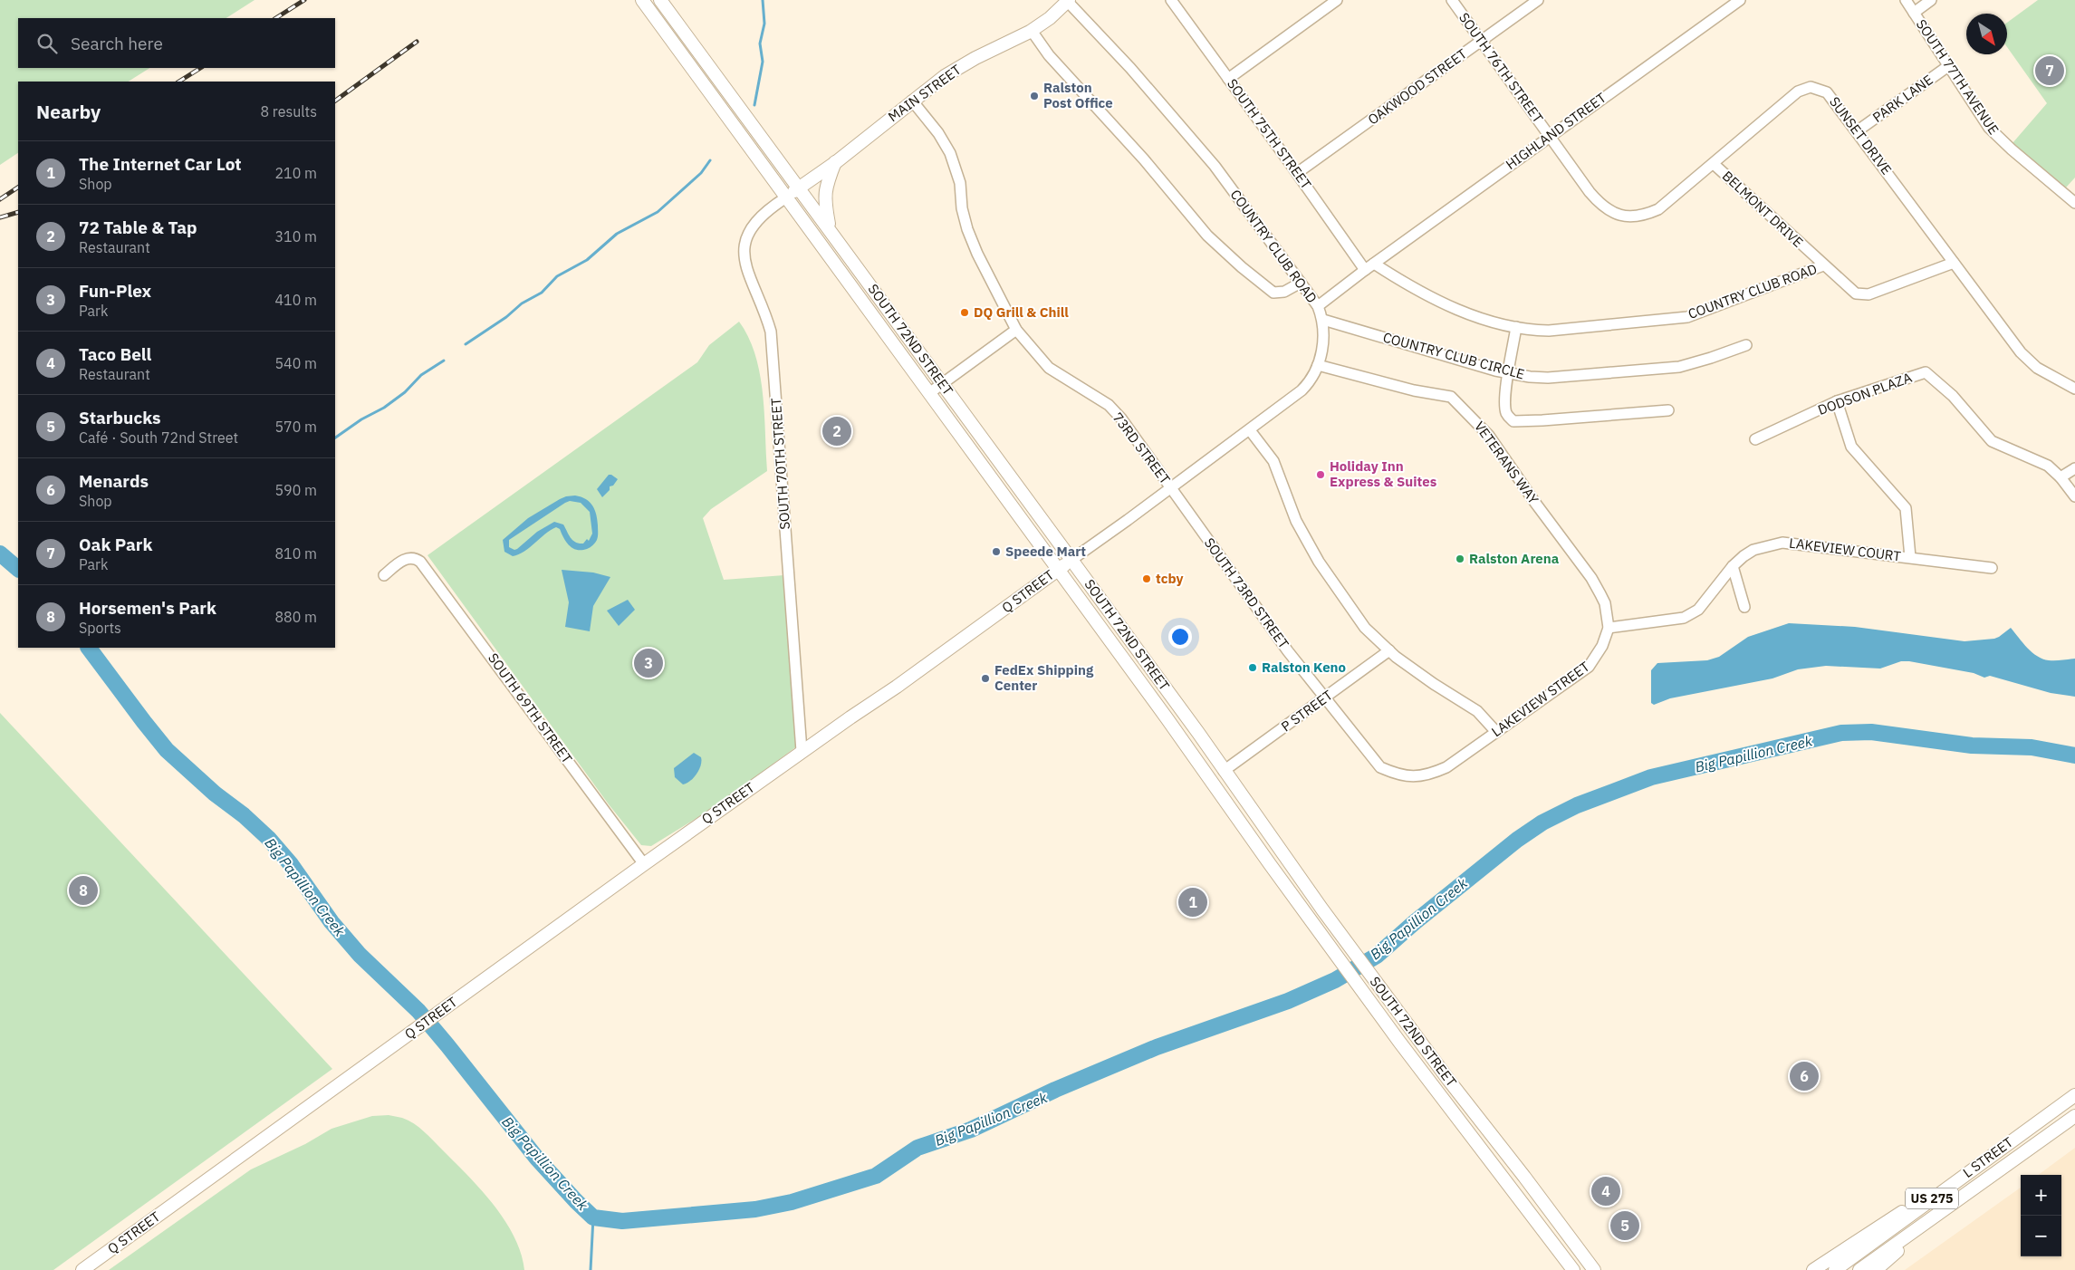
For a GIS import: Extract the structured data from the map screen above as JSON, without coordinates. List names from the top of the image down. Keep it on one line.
{"streets":{"main road":["MAIN STREET","SOUTH 72ND STREET","Q STREET","L STREET","US 275"],"street":["SOUTH 76TH STREET","SOUTH 77TH AVENUE","OAKWOOD STREET","PARK LANE","HIGHLAND STREET","SOUTH 75TH STREET","SUNSET DRIVE","BELMONT DRIVE","COUNTRY CLUB ROAD","COUNTRY CLUB CIRCLE","DODSON PLAZA","73RD STREET","VETERANS WAY","SOUTH 70TH STREET","LAKEVIEW COURT","SOUTH 73RD STREET","LAKEVIEW STREET","SOUTH 69TH STREET","P STREET"]},"crossings":[["SOUTH 76TH STREET","OAKWOOD STREET"],["SOUTH 76TH STREET","HIGHLAND STREET"],["SOUTH 76TH STREET","SUNSET DRIVE"],["SOUTH 77TH AVENUE","PARK LANE"],["OAKWOOD STREET","SOUTH 75TH STREET"],["MAIN STREET","COUNTRY CLUB ROAD"],["MAIN STREET","SOUTH 72ND STREET"],["MAIN STREET","73RD STREET"],["MAIN STREET","SOUTH 70TH STREET"],["PARK LANE","SUNSET DRIVE"],["HIGHLAND STREET","SOUTH 75TH STREET"],["HIGHLAND STREET","SUNSET DRIVE"],["HIGHLAND STREET","COUNTRY CLUB ROAD"],["SOUTH 75TH STREET","COUNTRY CLUB ROAD"],["SUNSET DRIVE","BELMONT DRIVE"],["BELMONT DRIVE","COUNTRY CLUB ROAD"],["COUNTRY CLUB ROAD","Q STREET"],["SOUTH 72ND STREET","SOUTH 70TH STREET"],["SOUTH 72ND STREET","Q STREET"],["SOUTH 72ND STREET","P STREET"],["COUNTRY CLUB CIRCLE","Q STREET"],["73RD STREET","Q STREET"],["73RD STREET","SOUTH 73RD STREET"],["VETERANS WAY","LAKEVIEW COURT"],["VETERANS WAY","Q STREET"],["VETERANS WAY","LAKEVIEW STREET"],["SOUTH 70TH STREET","Q STREET"],["LAKEVIEW COURT","LAKEVIEW STREET"],["Q STREET","SOUTH 73RD STREET"],["Q STREET","SOUTH 69TH STREET"],["SOUTH 73RD STREET","LAKEVIEW STREET"],["SOUTH 73RD STREET","P STREET"]],"water":["Big Papillion Creek"],"places":["Ralston Post Office","DQ Grill & Chill","Holiday Inn Express & Suites","Speede Mart","Ralston Arena","tcby","Ralston Keno","FedEx Shipping Center"],"north":"bottom right","page":{"search":"Search here","pins":["7","2","3","8","1","6","4","5"],"heading":["Nearby","8 results"],"list":[{"mark":"1","name":"The Internet Car Lot","note":"Shop","value":"210 m"},{"mark":"2","name":"72 Table & Tap","note":"Restaurant","value":"310 m"},{"mark":"3","name":"Fun-Plex","note":"Park","value":"410 m"},{"mark":"4","name":"Taco Bell","note":"Restaurant","value":"540 m"},{"mark":"5","name":"Starbucks","note":"Café · South 72nd Street","value":"570 m"},{"mark":"6","name":"Menards","note":"Shop","value":"590 m"},{"mark":"7","name":"Oak Park","note":"Park","value":"810 m"},{"mark":"8","name":"Horsemen's Park","note":"Sports","value":"880 m"}],"map_buttons":["+","−"]}}
